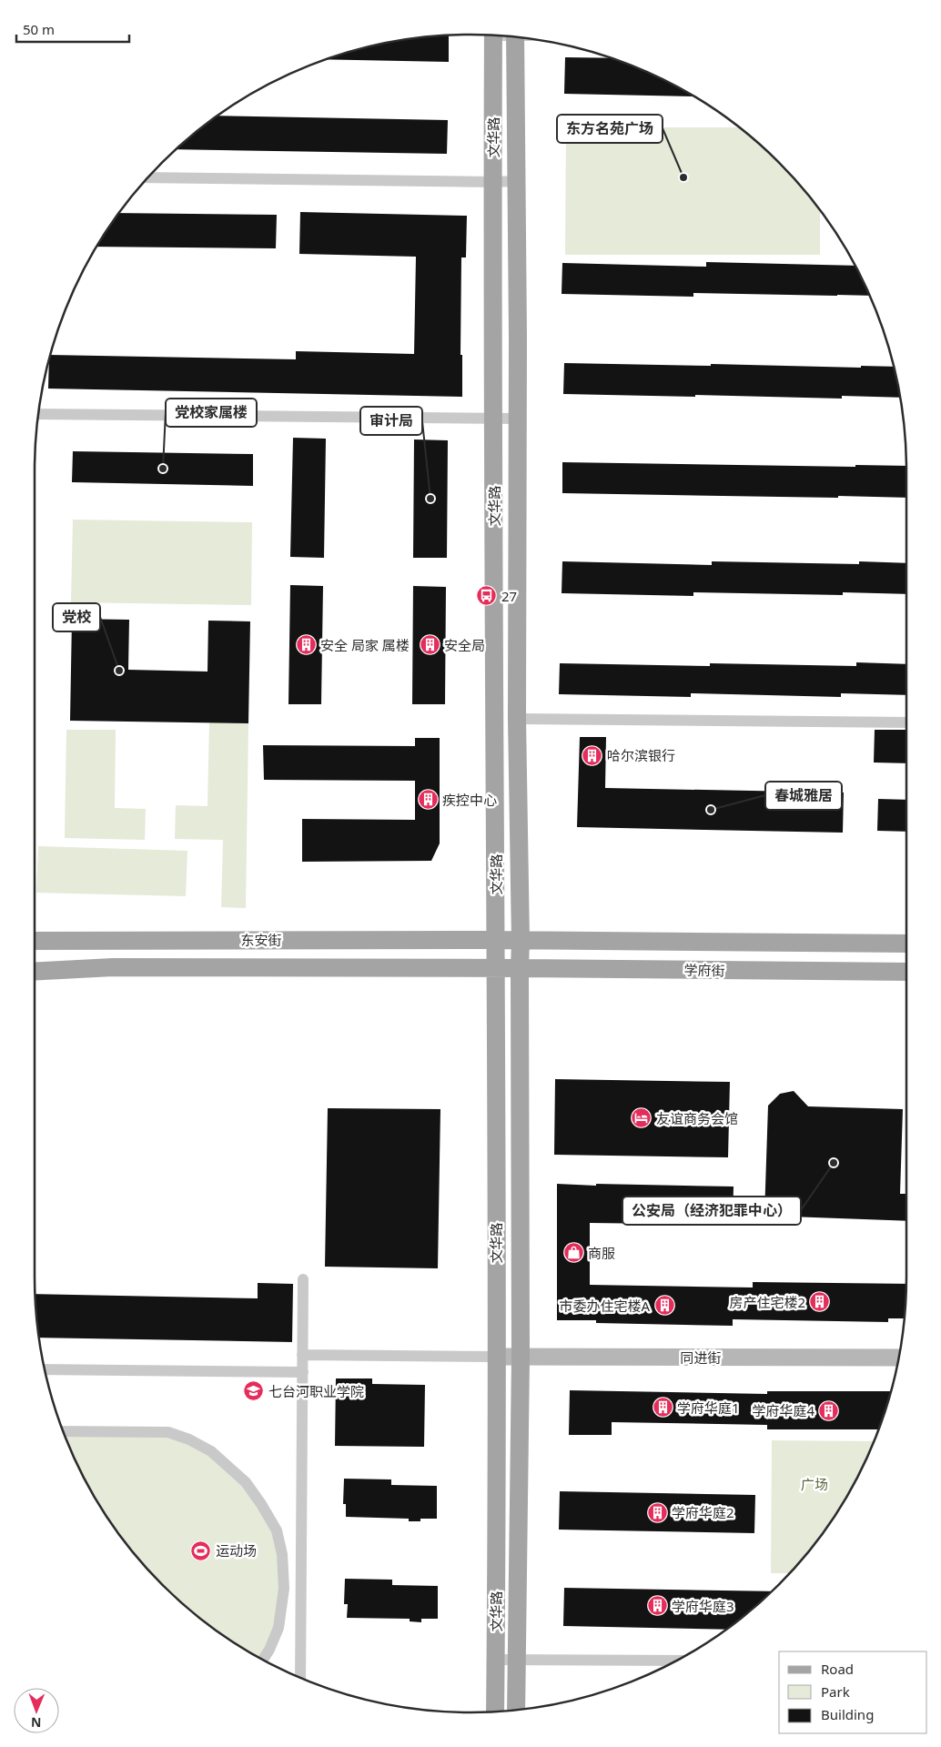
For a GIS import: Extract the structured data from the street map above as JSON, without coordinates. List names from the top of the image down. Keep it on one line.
{"streets":{"main road":["文华路","东安街","学府街"],"street":["同进街"]},"crossings":[["文华路","东安街"],["文华路","学府街"],["文华路","同进街"],["东安街","学府街"]],"parks":["广场"],"places":{"other":["东方名苑广场","党校家属楼","审计局","党校","春城雅居","公安局（经济犯罪中心）"],"bus stop":["27"],"building":["安全 局家 属楼","安全局","哈尔滨银行","疾控中心","房产住宅楼2","市委办住宅楼A","学府华庭1","学府华庭4","学府华庭2","学府华庭3"],"hotel":["友谊商务会馆"],"shop":["商服"],"school or university":["七台河职业学院"],"sports":["运动场"]},"legend":["Road","Park","Building"],"scale_bar":"50 m","north":"bottom"}
